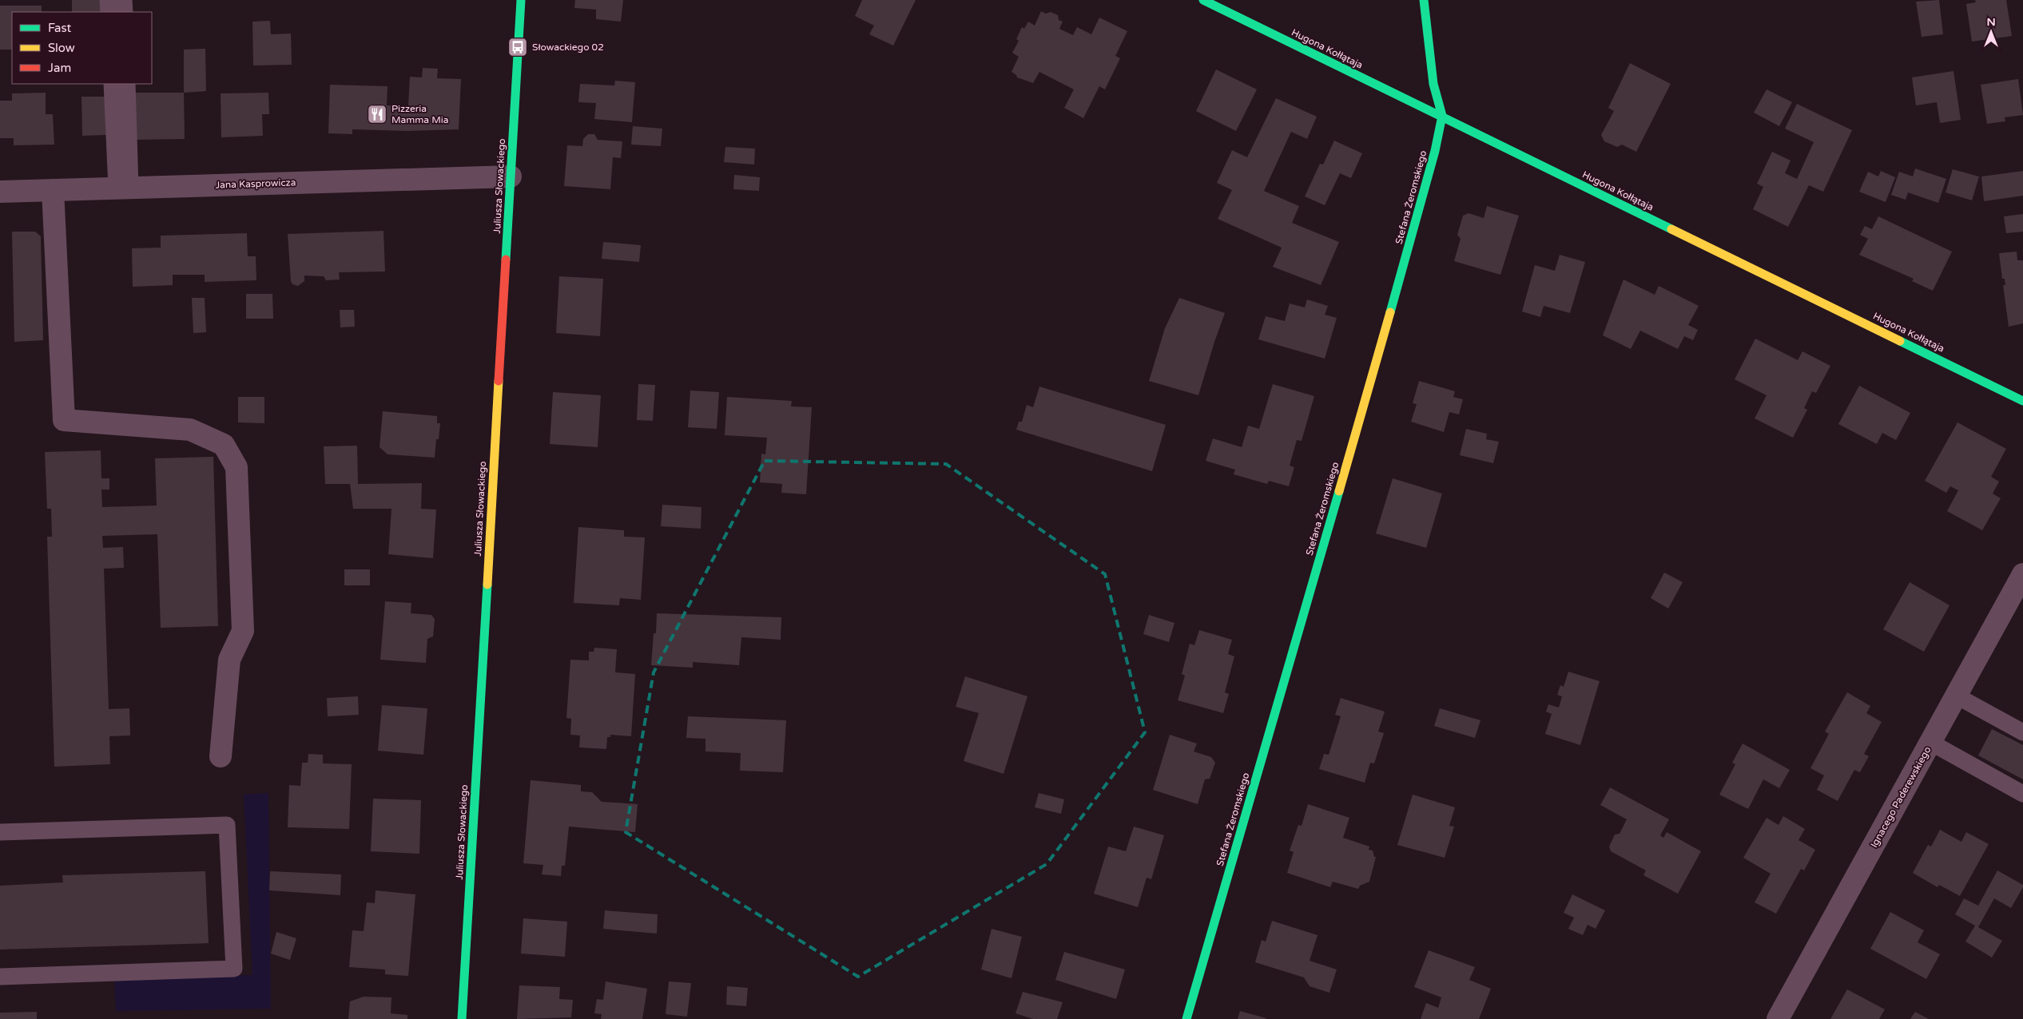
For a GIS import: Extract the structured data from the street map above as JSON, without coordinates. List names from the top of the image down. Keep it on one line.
{"streets":{"street":["Hugona Kołłątaja","Jana Kasprowicza","Juliusza Słowackiego","Stefana Żeromskiego","Ignacego Paderewskiego"]},"crossings":[["Hugona Kołłątaja","Stefana Żeromskiego"],["Jana Kasprowicza","Juliusza Słowackiego"]],"places":{"bus stop":["Słowackiego 02"],"restaurant":["Pizzeria Mamma Mia"]},"legend":["Fast","Slow","Jam"],"north":"top"}
